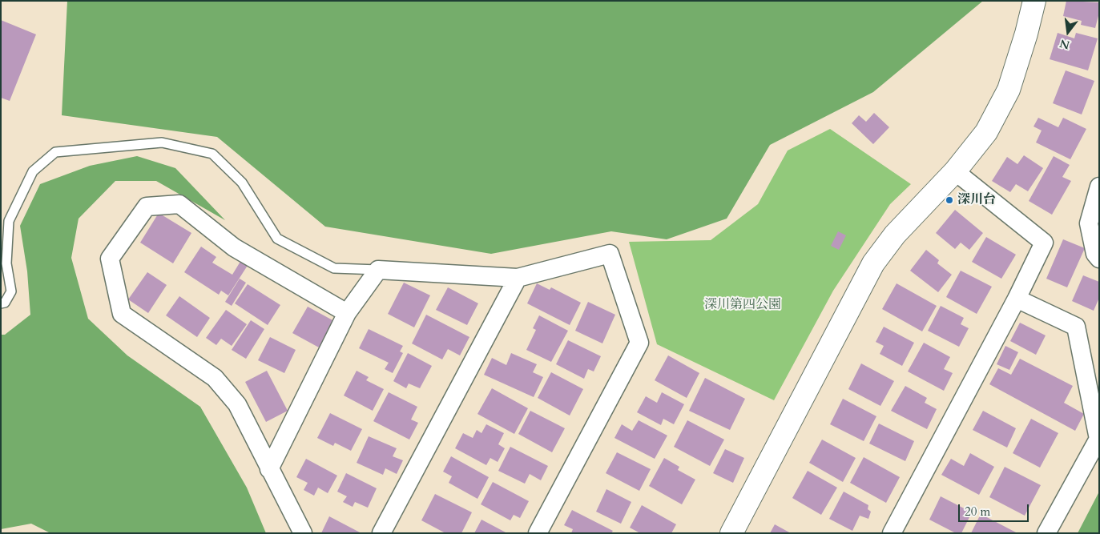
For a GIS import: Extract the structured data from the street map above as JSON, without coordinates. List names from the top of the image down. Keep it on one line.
{"parks":["深川第四公園"],"places":["深川台"],"scale_bar":"20 m","north":"bottom"}
